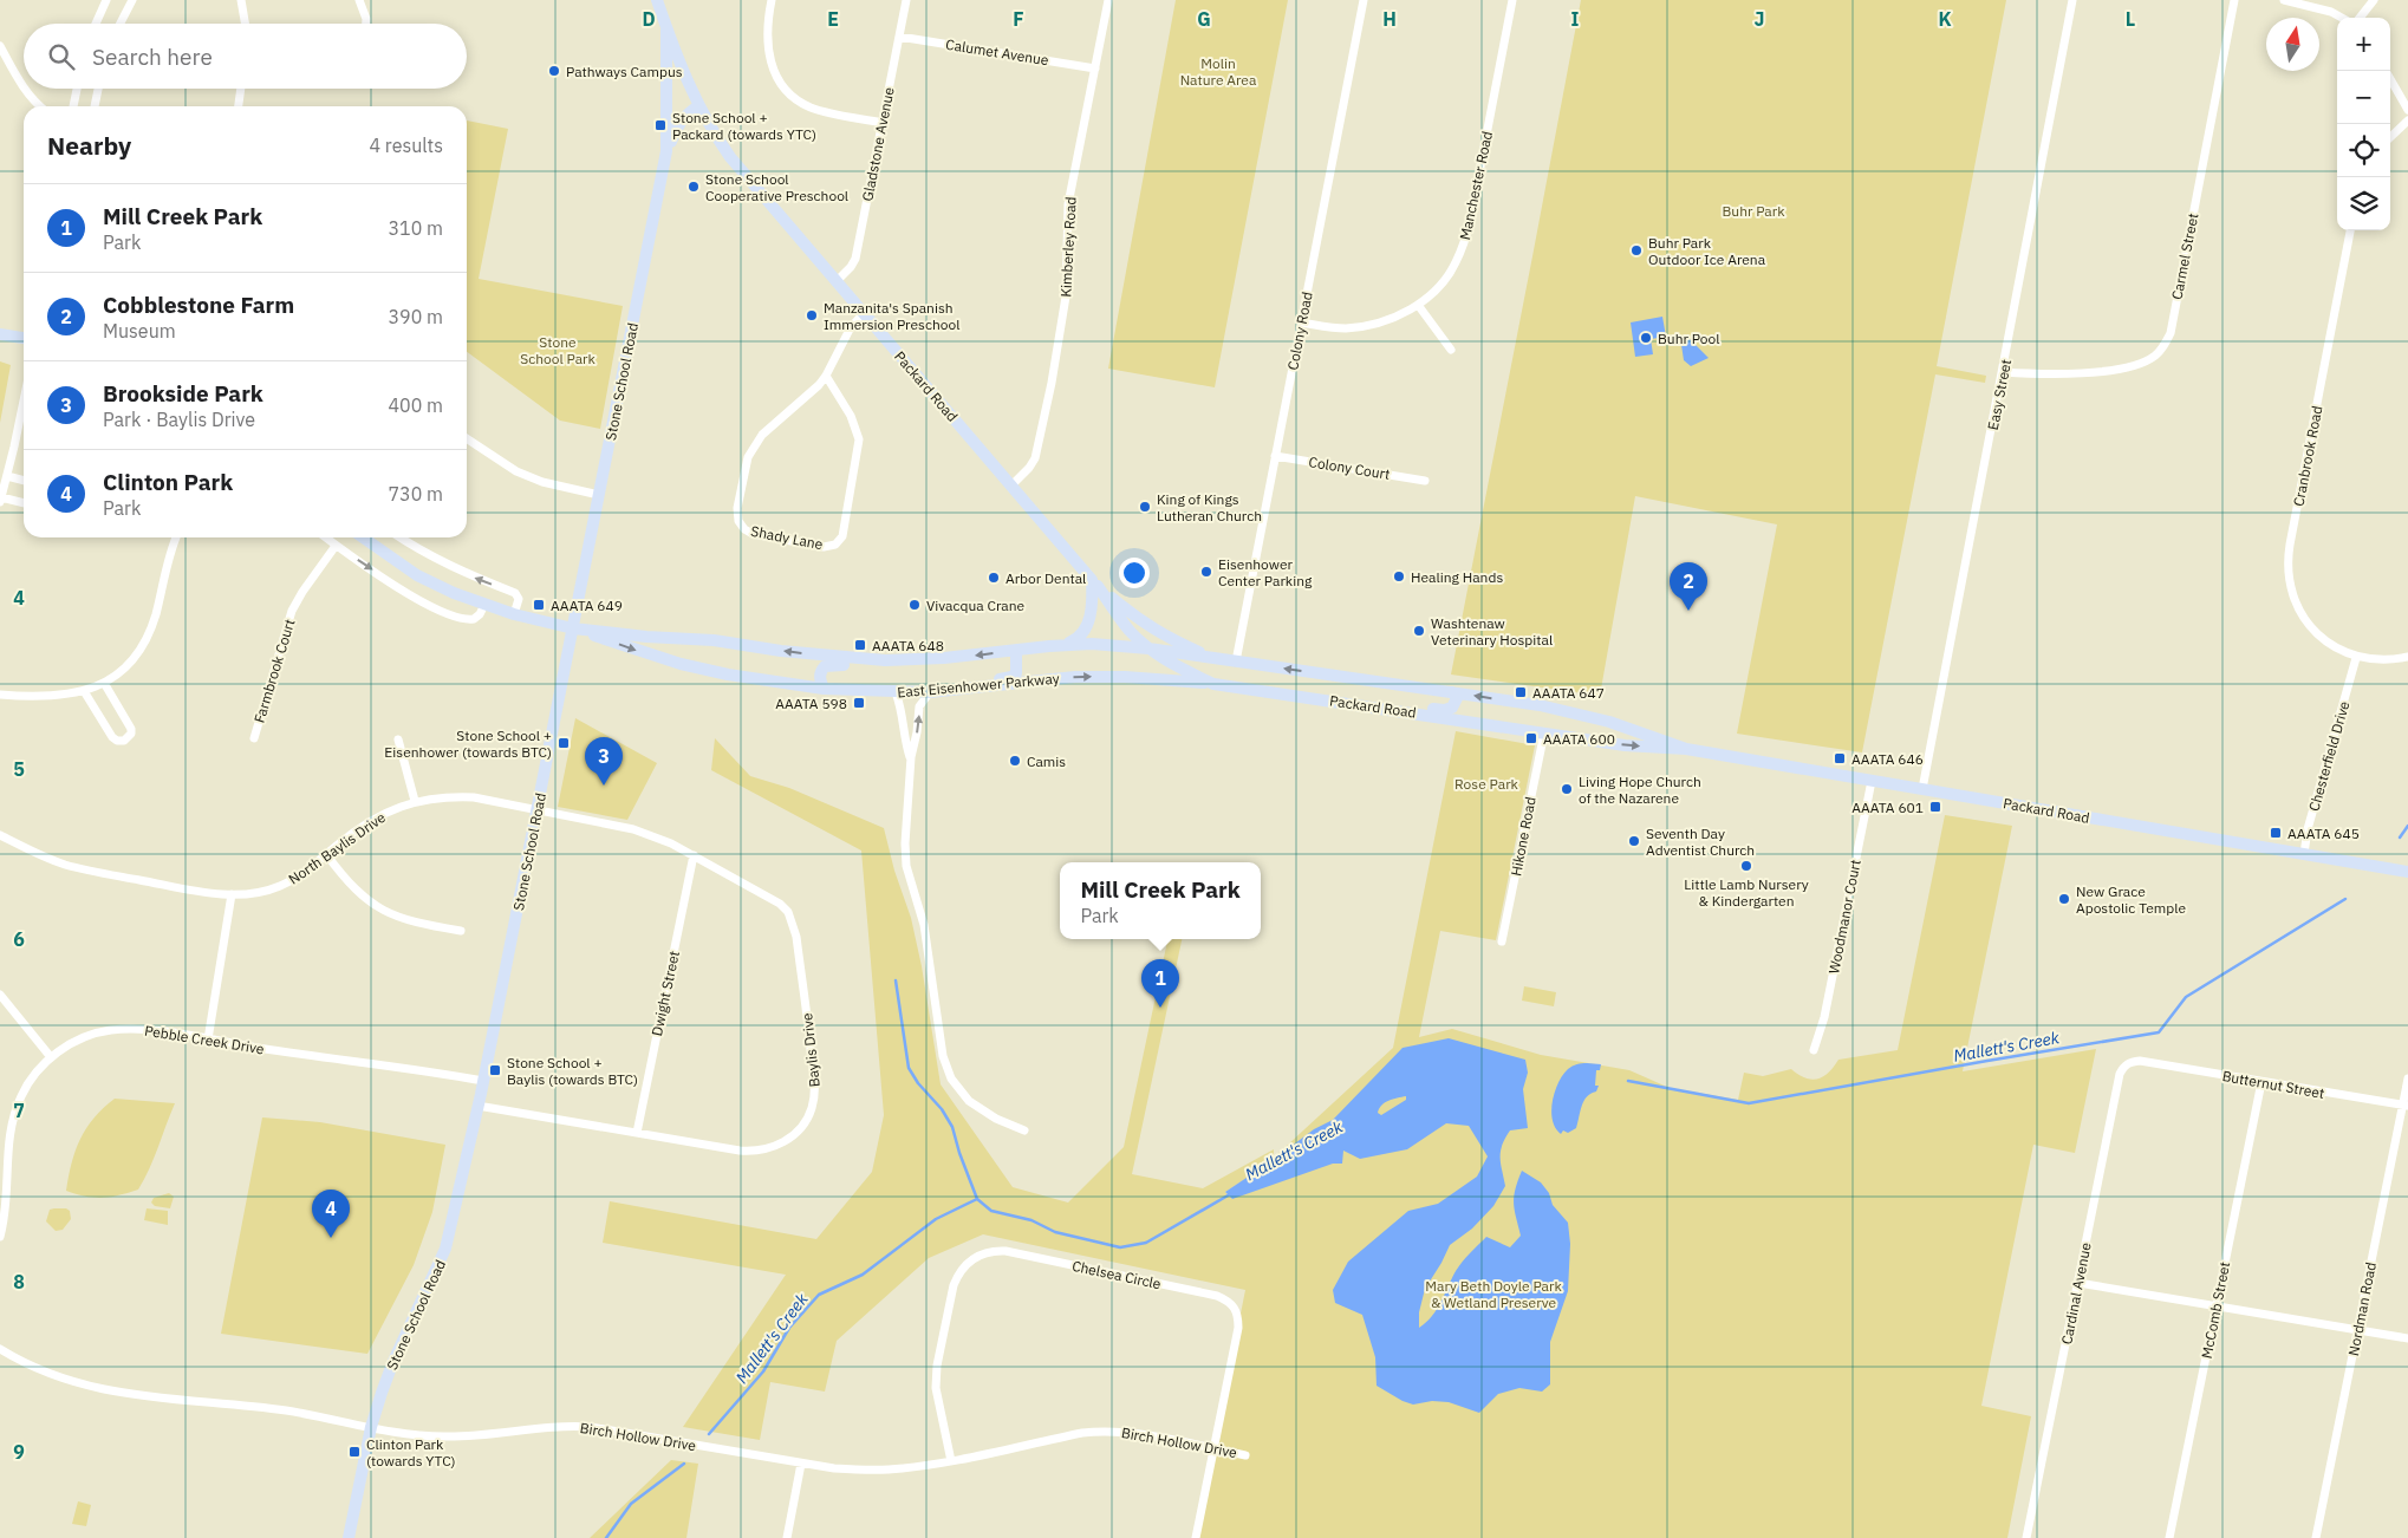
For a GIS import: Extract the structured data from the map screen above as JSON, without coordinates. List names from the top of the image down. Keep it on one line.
{"streets":{"main road":["Stone School Road","Packard Road","East Eisenhower Parkway"],"street":["Calumet Avenue","Gladstone Avenue","Manchester Road","Kimberley Road","Carmel Street","Colony Road","Easy Street","Cranbrook Road","Colony Court","Shady Lane","Farmbrook Court","Chesterfield Drive","Hikone Road","North Baylis Drive","Woodmanor Court","Dwight Street","Pebble Creek Drive","Baylis Drive","Butternut Street","Chelsea Circle","Cardinal Avenue","Nordman Road","McComb Street","Birch Hollow Drive"]},"crossings":[["Calumet Avenue","Gladstone Avenue"],["Calumet Avenue","Kimberley Road"],["Gladstone Avenue","Packard Road"],["Manchester Road","Colony Road"],["Kimberley Road","Packard Road"],["Carmel Street","Easy Street"],["Colony Road","Packard Road"],["Colony Road","Colony Court"],["Stone School Road","East Eisenhower Parkway"],["Stone School Road","North Baylis Drive"],["Stone School Road","Pebble Creek Drive"],["Stone School Road","Baylis Drive"],["Stone School Road","Birch Hollow Drive"],["Packard Road","Easy Street"],["Packard Road","Shady Lane"],["Packard Road","East Eisenhower Parkway"],["Packard Road","Chesterfield Drive"],["Packard Road","Hikone Road"],["Packard Road","Woodmanor Court"],["Cranbrook Road","Chesterfield Drive"],["North Baylis Drive","Baylis Drive"],["Dwight Street","Baylis Drive"],["Butternut Street","Cardinal Avenue"],["Butternut Street","Nordman Road"],["Butternut Street","McComb Street"],["Chelsea Circle","Birch Hollow Drive"]],"water":["Mallett's Creek"],"parks":["Molin Nature Area","Buhr Park","Stone School Park","Rose Park","Mary Beth Doyle Park & Wetland Preserve"],"places":{"other":["Pathways Campus","Stone School Cooperative Preschool","Buhr Park Outdoor Ice Arena","Manzanita's Spanish Immersion Preschool","Buhr Pool","King of Kings Lutheran Church","Eisenhower Center Parking","Healing Hands","Arbor Dental","Vivacqua Crane","Washtenaw Veterinary Hospital","Camis","Living Hope Church of the Nazarene","Seventh Day Adventist Church","Little Lamb Nursery & Kindergarten","New Grace Apostolic Temple"],"transit":["Stone School + Packard (towards YTC)","AAATA 649","AAATA 648","AAATA 647","AAATA 598","AAATA 600","Stone School + Eisenhower (towards BTC)","AAATA 646","AAATA 601","AAATA 645","Stone School + Baylis (towards BTC)","Clinton Park (towards YTC)"]},"north":"top","page":{"map_buttons":["+","−"],"search":"Search here","heading":["Nearby","4 results"],"list":[{"mark":"1","name":"Mill Creek Park","note":"Park","value":"310 m"},{"mark":"2","name":"Cobblestone Farm","note":"Museum","value":"390 m"},{"mark":"3","name":"Brookside Park","note":"Park · Baylis Drive","value":"400 m"},{"mark":"4","name":"Clinton Park","note":"Park","value":"730 m"}],"pins":["2","3","1","4"],"popup":["Mill Creek Park","Park"]},"grid":{"columns":["D","E","F","G","H","I","J","K","L"],"rows":["4","5","6","7","8","9"]}}
